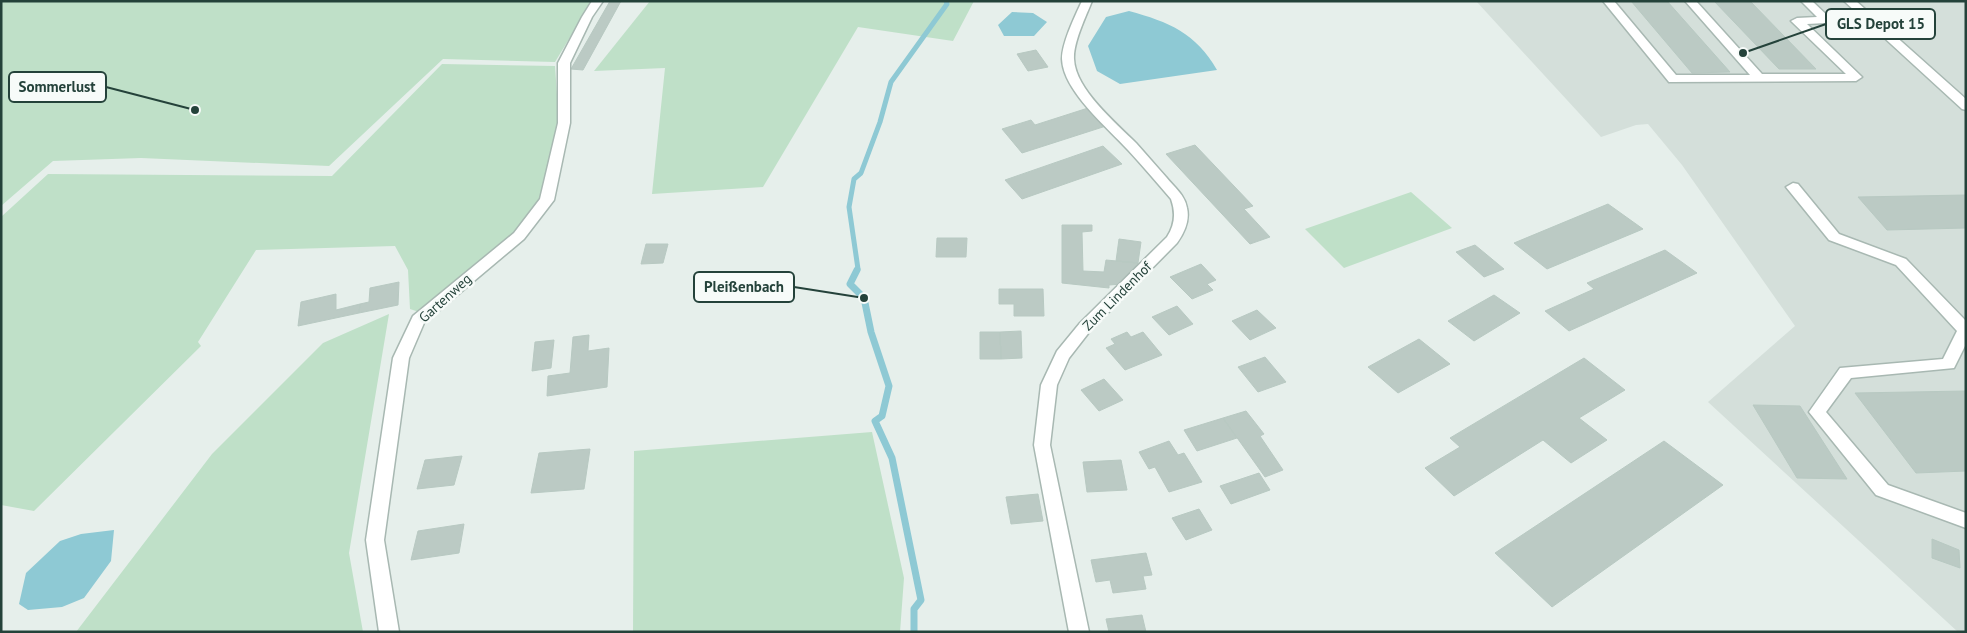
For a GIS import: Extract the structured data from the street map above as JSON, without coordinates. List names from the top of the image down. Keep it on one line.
{"streets":{"street":["Zum Lindenhof","Gartenweg"]},"places":["GLS Depot 15","Sommerlust","Pleißenbach"]}
